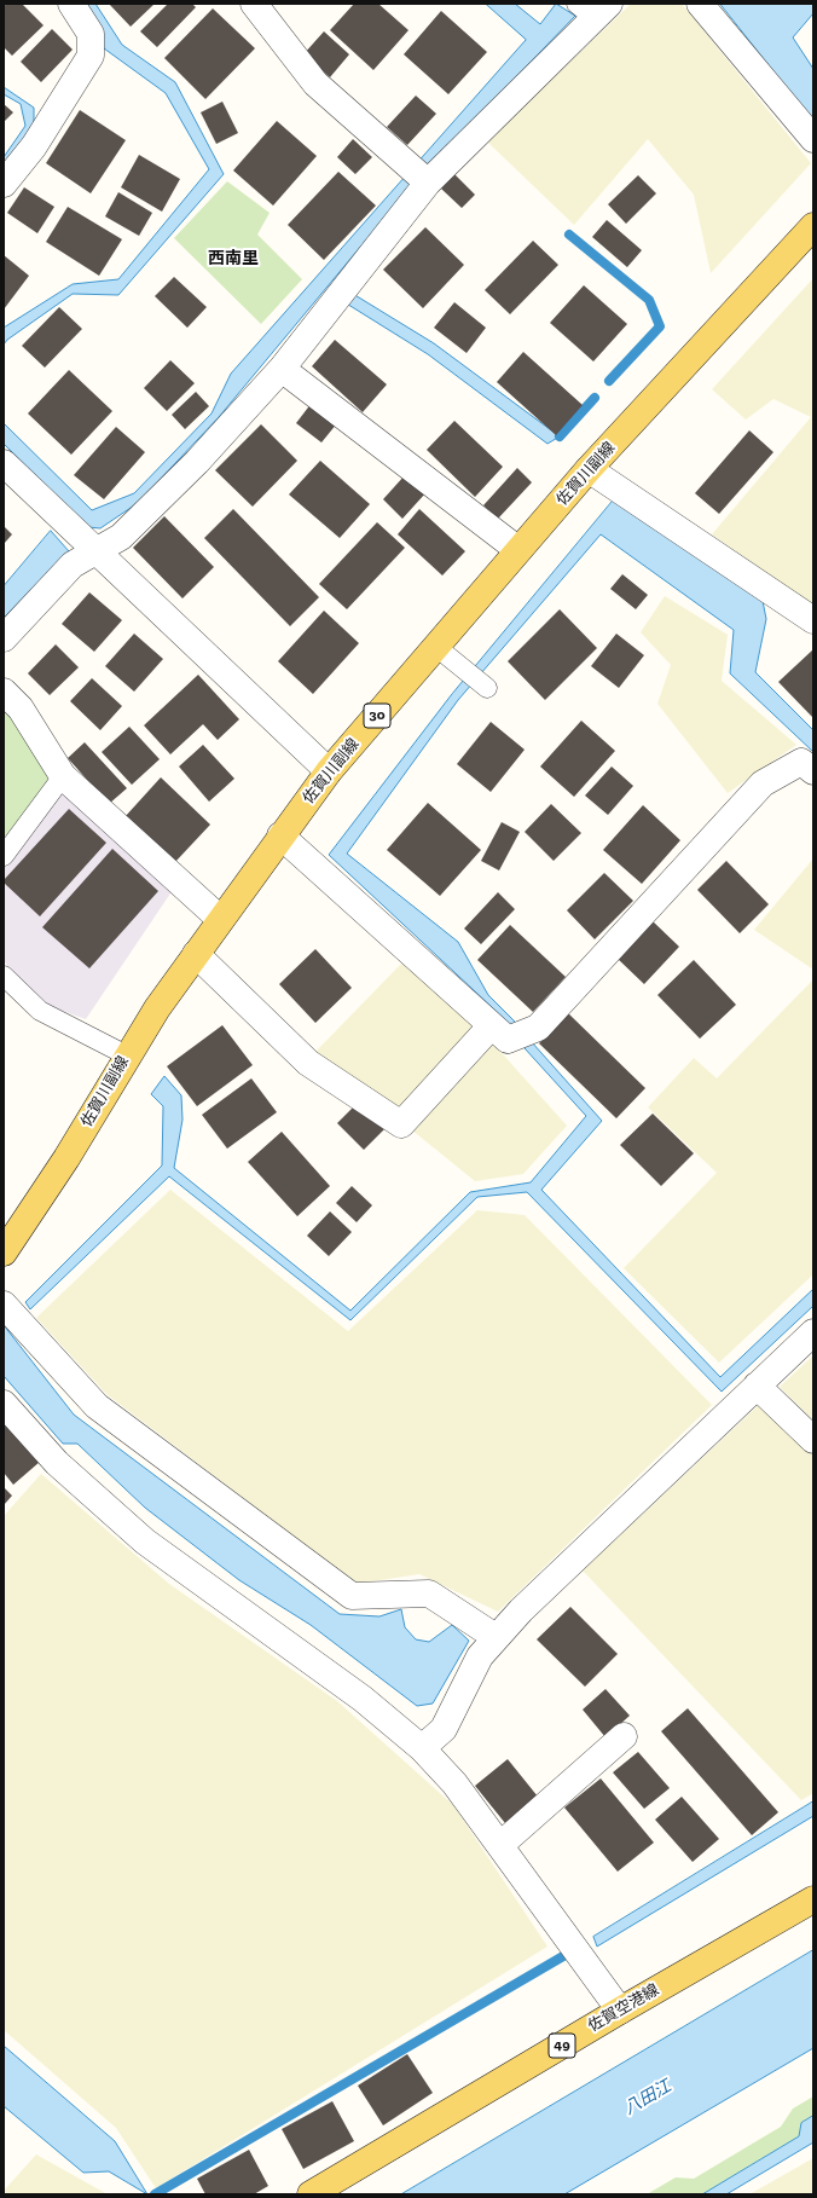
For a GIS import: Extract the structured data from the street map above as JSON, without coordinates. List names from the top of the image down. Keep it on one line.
{"streets":{"main road":["佐賀川副線","30","佐賀空港線","49"]},"districts":["西南里"],"water":["八田江"]}
